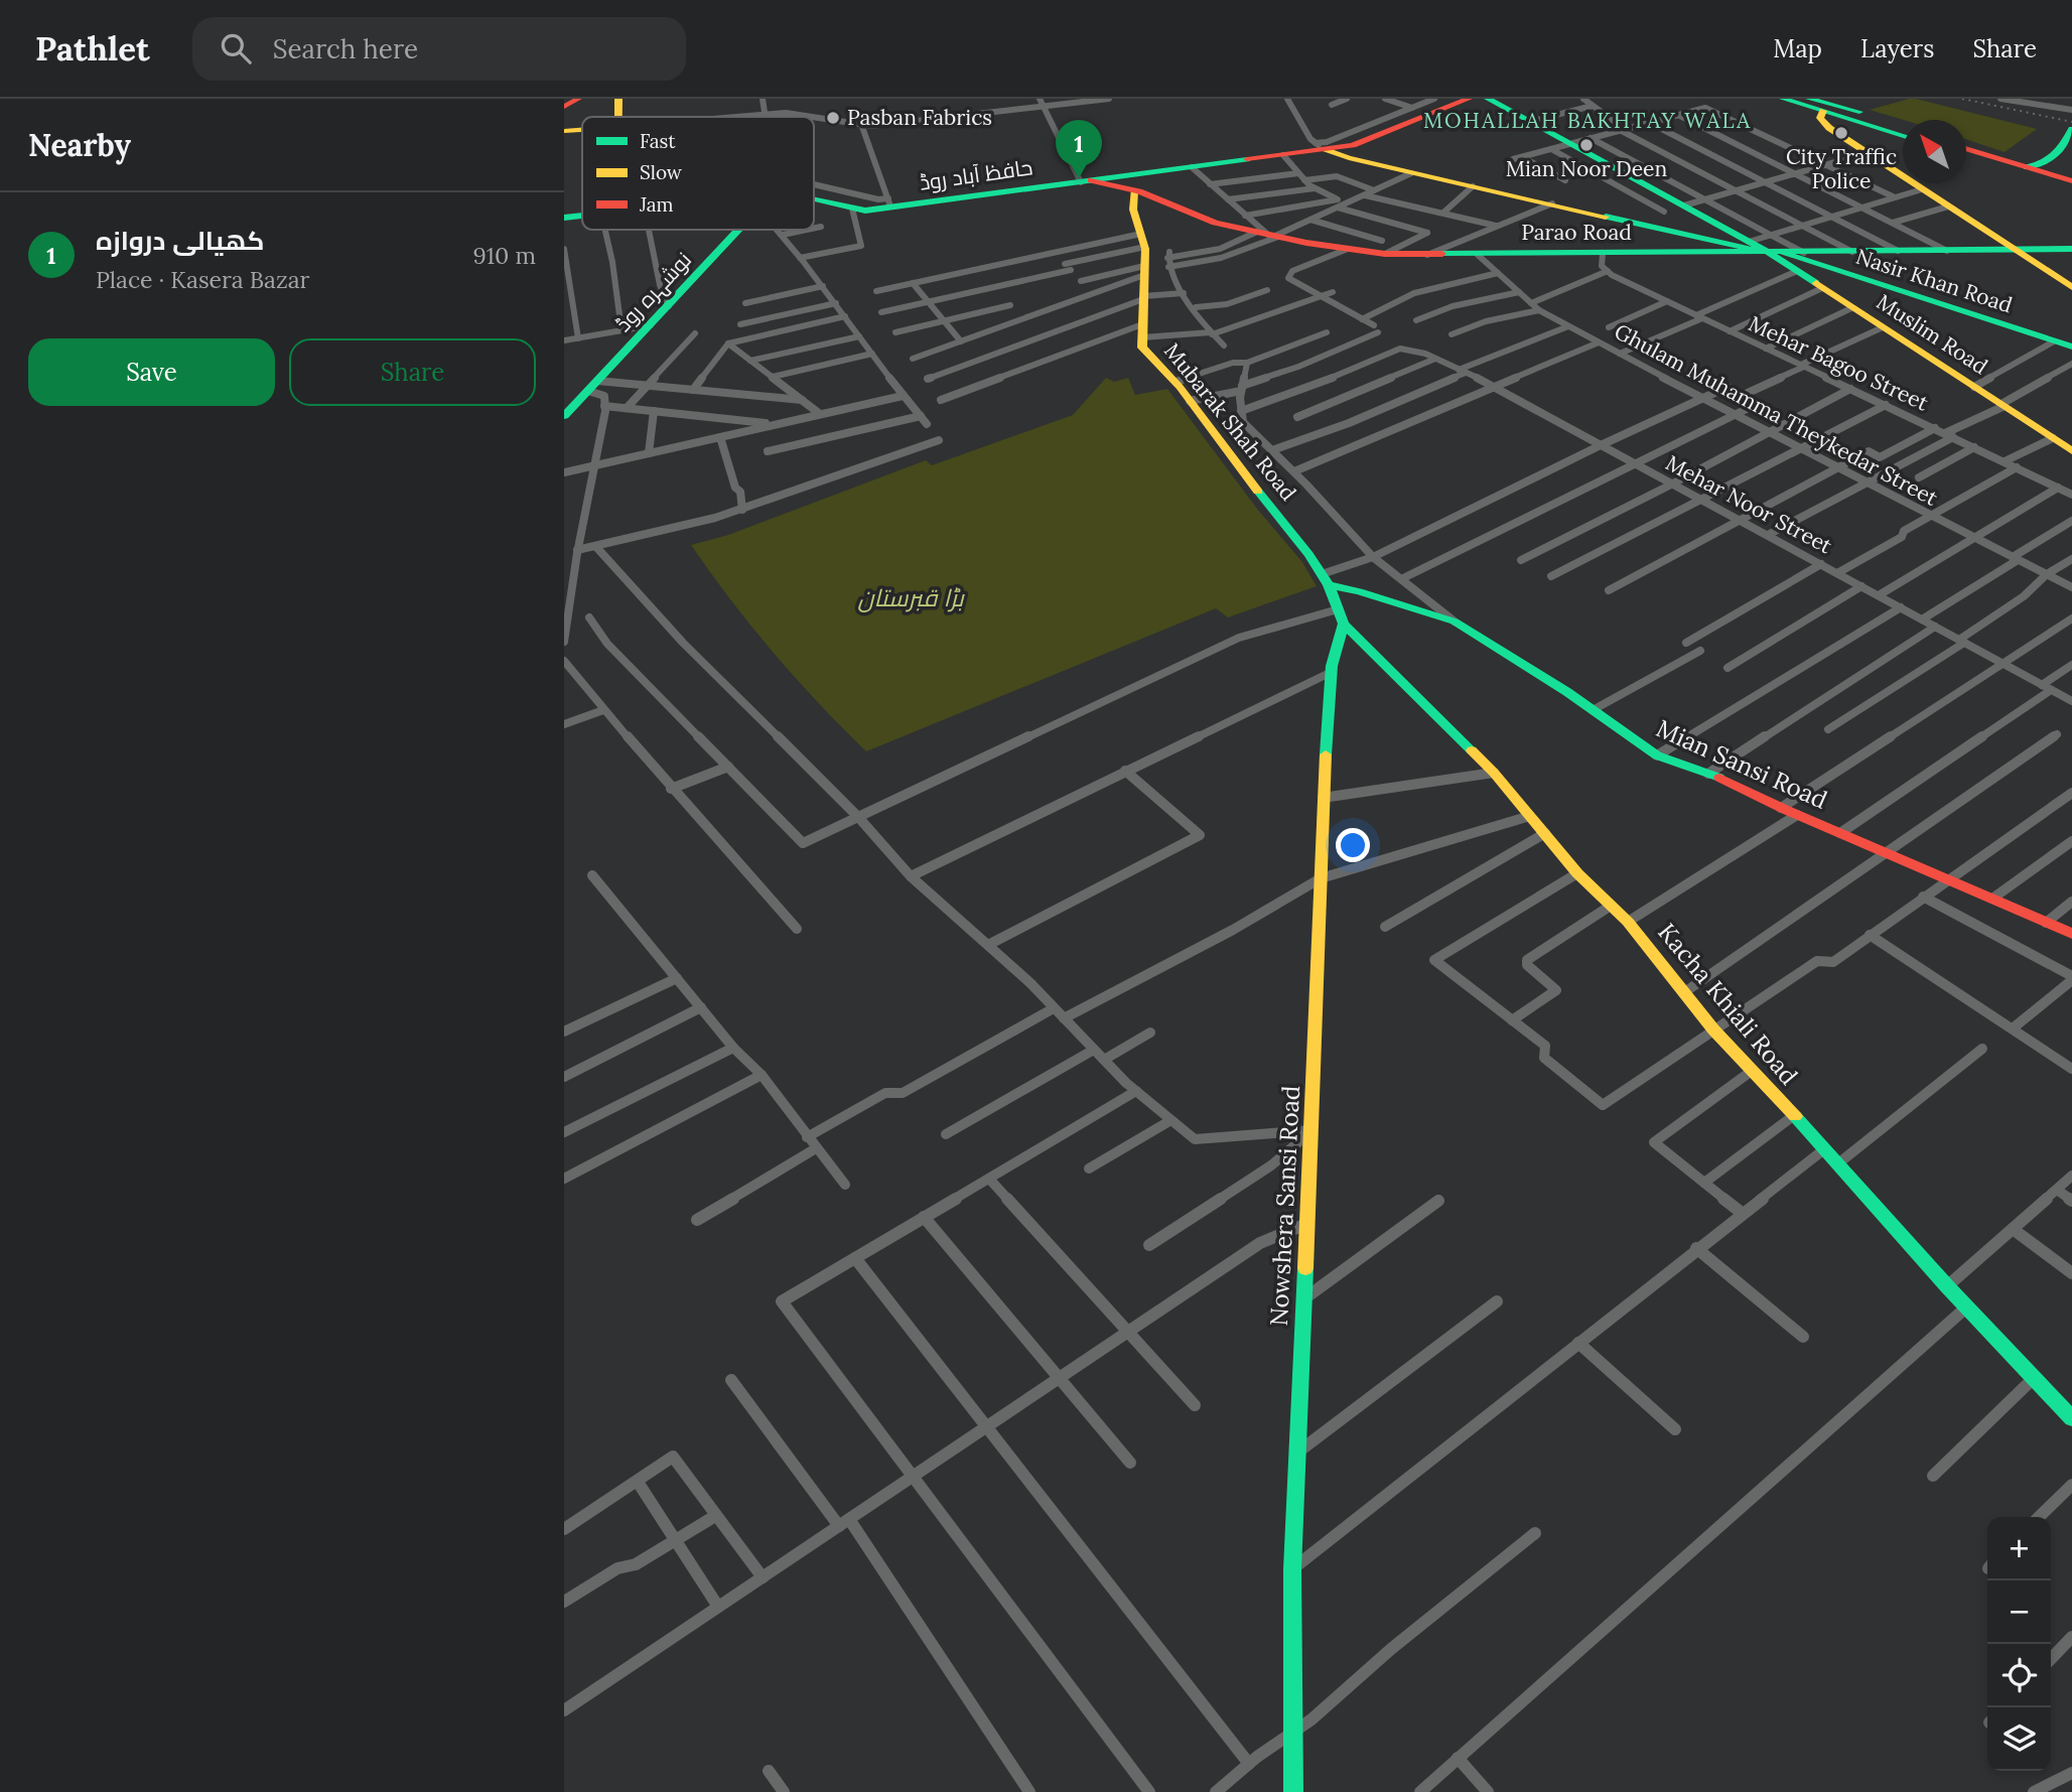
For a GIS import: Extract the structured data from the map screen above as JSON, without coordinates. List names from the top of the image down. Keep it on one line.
{"streets":{"main road":["حافظ آباد روڈ","Parao Road","Nasir Khan Road","نوشہرہ روڈ","Muslim Road","Mubarak Shah Road","Mian Sansi Road","Kacha Khiali Road","Nowshera Sansi Road"],"street":["Mehar Bagoo Street","Ghulam Muhamma Theykedar Street","Mehar Noor Street"]},"crossings":[["حافظ آباد روڈ","Parao Road"],["Parao Road","Nasir Khan Road"],["Parao Road","Muslim Road"],["Parao Road","Ghulam Muhamma Theykedar Street"],["Parao Road","Mubarak Shah Road"],["Nasir Khan Road","Muslim Road"],["Mubarak Shah Road","Mian Sansi Road"],["Mubarak Shah Road","Kacha Khiali Road"],["Mubarak Shah Road","Nowshera Sansi Road"],["Kacha Khiali Road","Nowshera Sansi Road"]],"districts":["MOHALLAH BAKHTAY WALA"],"parks":["بڑا قبرستان"],"places":["Pasban Fabrics","City Traffic Police","Mian Noor Deen"],"legend":["Fast","Slow","Jam"],"north":"top left","page":{"header":"Pathlet","search":"Search here","nav":["Map","Layers","Share"],"heading":"Nearby","pins":"1","list":[{"mark":"1","name":"کھیالی دروازہ","note":"Place · Kasera Bazar","value":"910 m"}],"buttons":["Save","Share"],"map_buttons":["+","−"]}}
